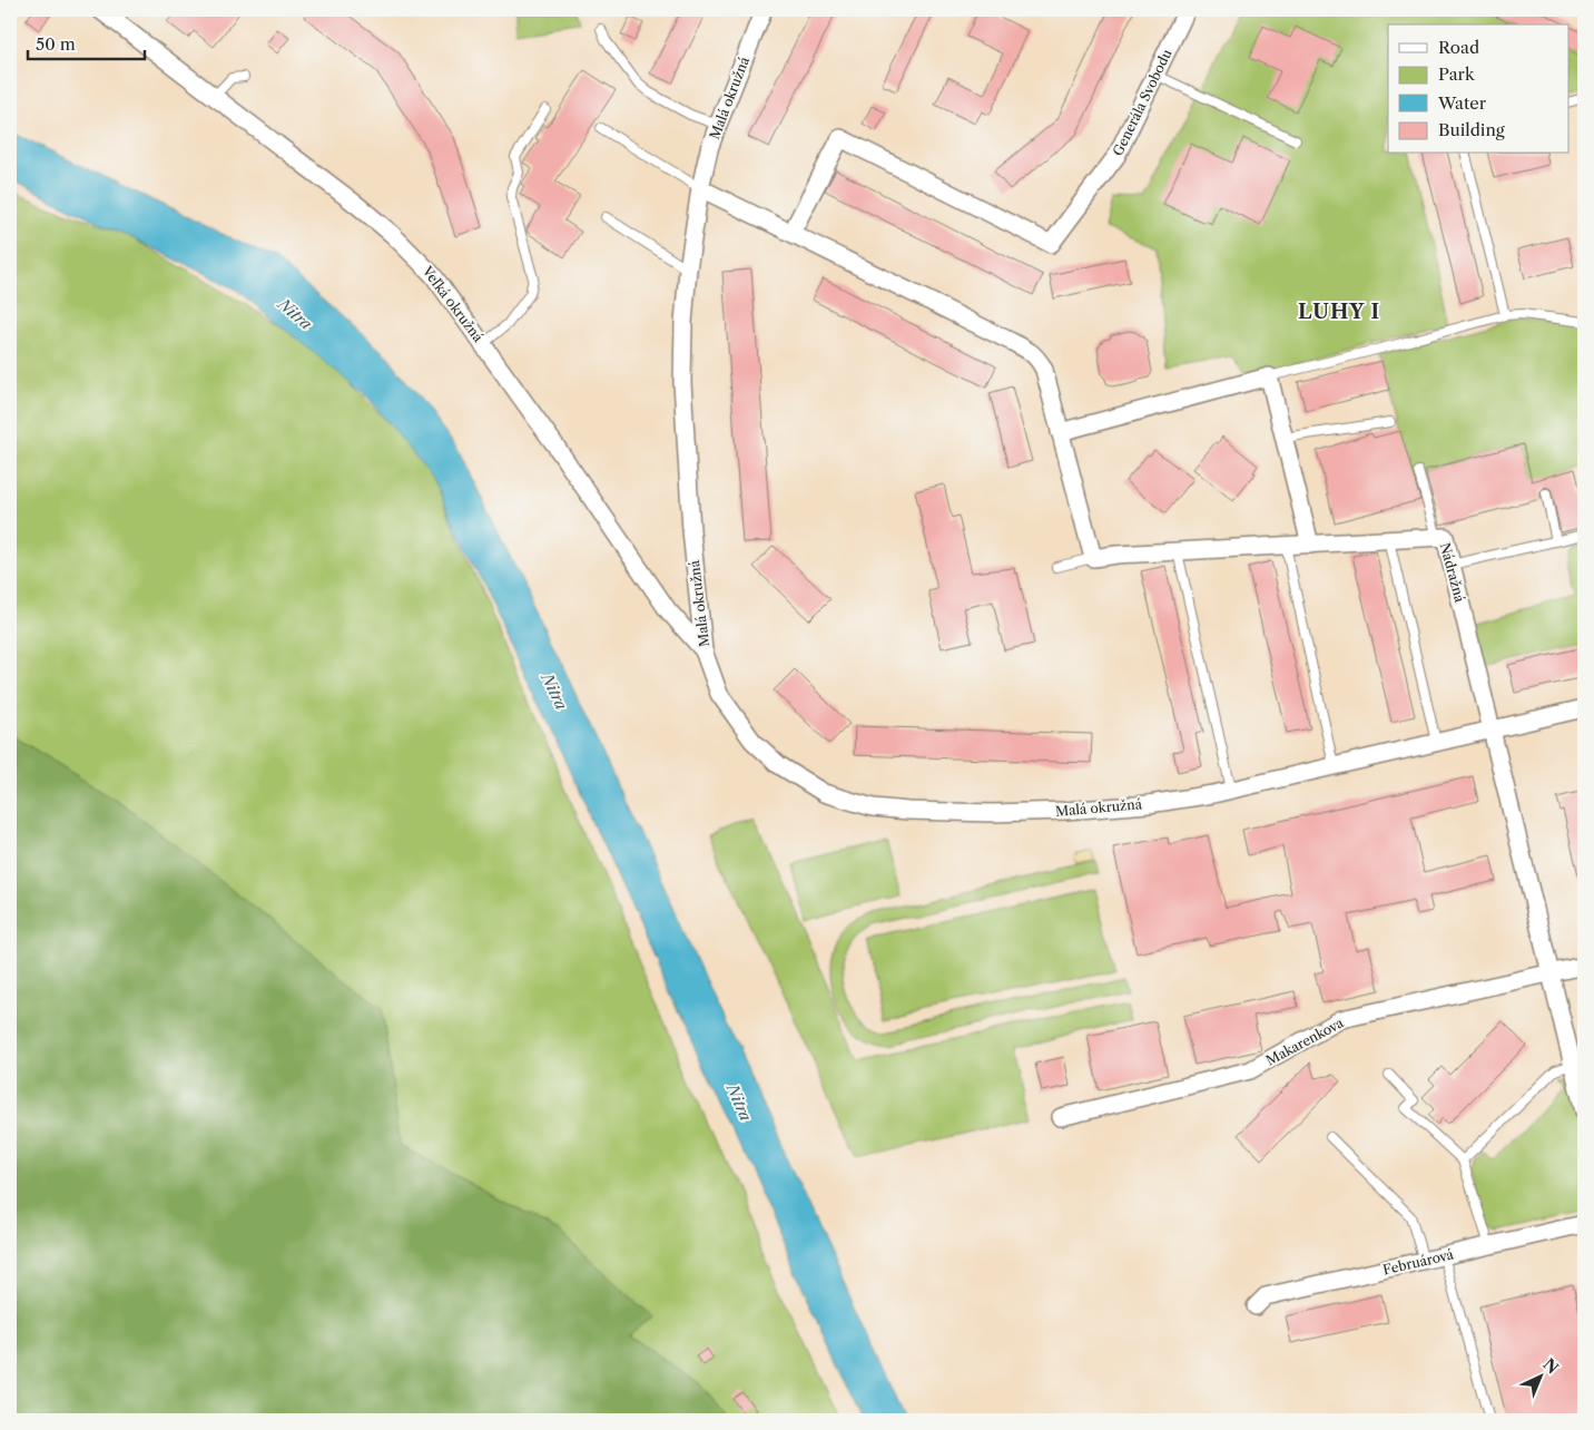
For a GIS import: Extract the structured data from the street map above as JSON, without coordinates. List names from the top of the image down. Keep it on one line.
{"streets":{"street":["Malá okružná","Generála Svobodu","Veľká okružná","Nádražná","Makarenkova","Februárová"]},"crossings":[["Malá okružná","Veľká okružná"],["Nádražná","Makarenkova"]],"districts":["LUHY I"],"water":["Nitra"],"legend":["Road","Park","Water","Building"],"scale_bar":"50 m","north":"top right"}
